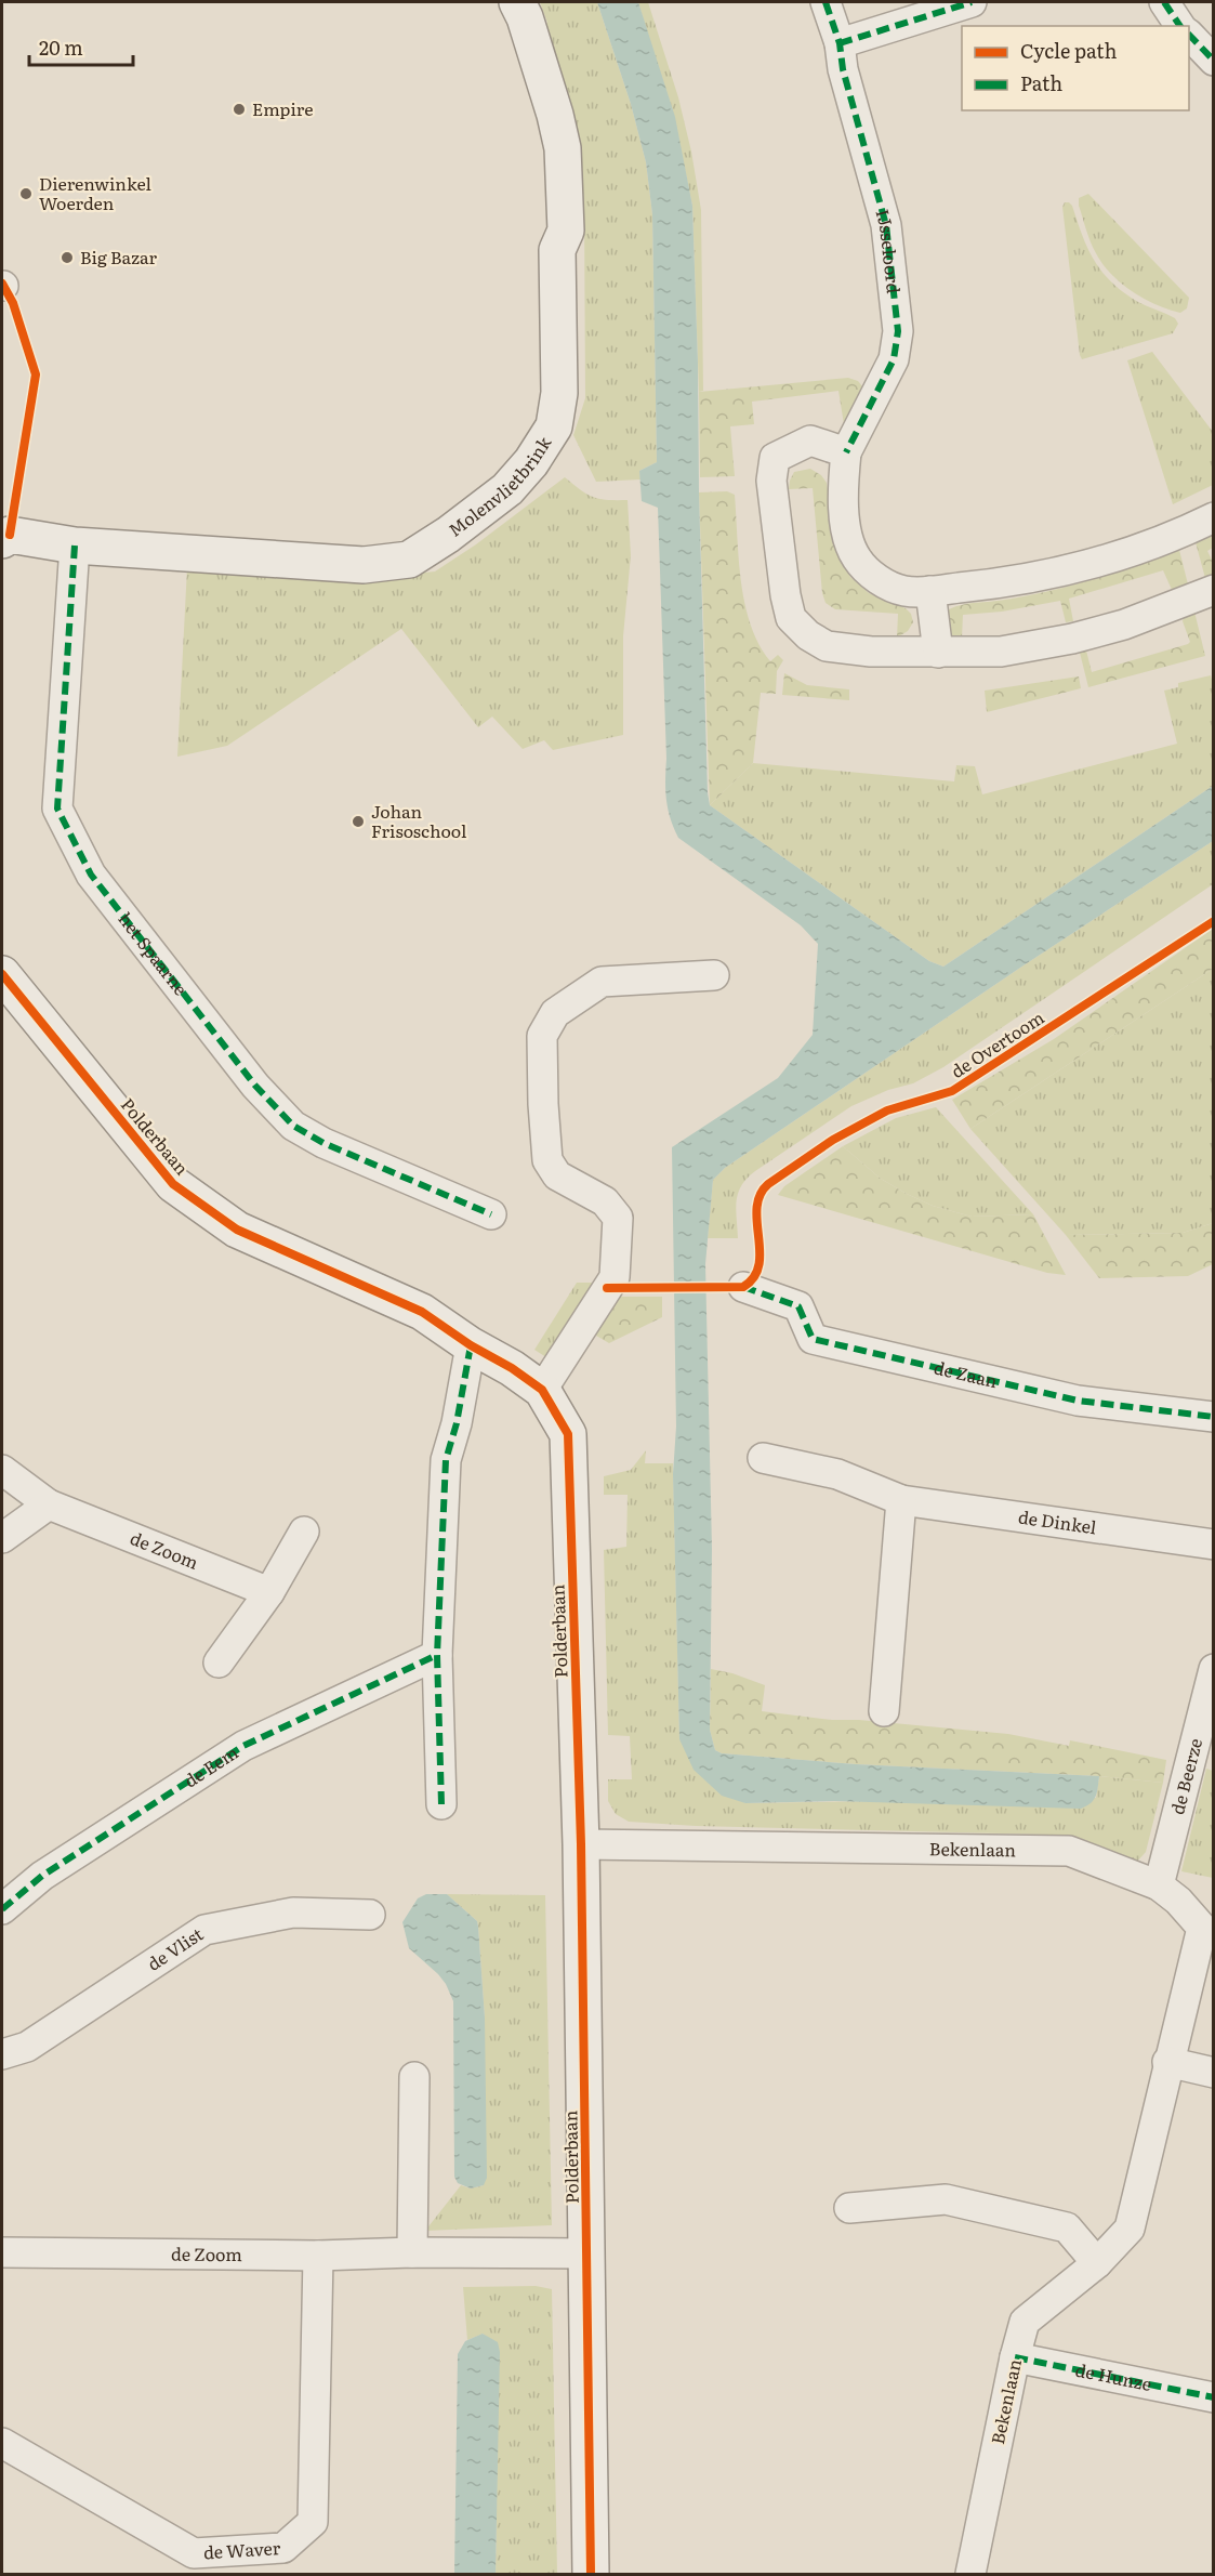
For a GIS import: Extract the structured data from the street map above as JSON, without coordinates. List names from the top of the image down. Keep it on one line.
{"streets":{"street":["IJsseloord","Molenvlietbrink","het Spaarne","Polderbaan","de Zaan","de Dinkel","de Zoom","de Eem","de Beerze","Bekenlaan","de Vlist","de Hunze","de Waver"],"cycle path":["de Overtoom"]},"crossings":[["Molenvlietbrink","het Spaarne"],["Polderbaan","de Zoom"],["Polderbaan","Bekenlaan"],["de Zoom","de Waver"],["de Beerze","Bekenlaan"],["Bekenlaan","de Hunze"]],"places":["Empire","Dierenwinkel Woerden","Big Bazar","Johan Frisoschool"],"legend":["Cycle path","Path"],"scale_bar":"20 m"}
